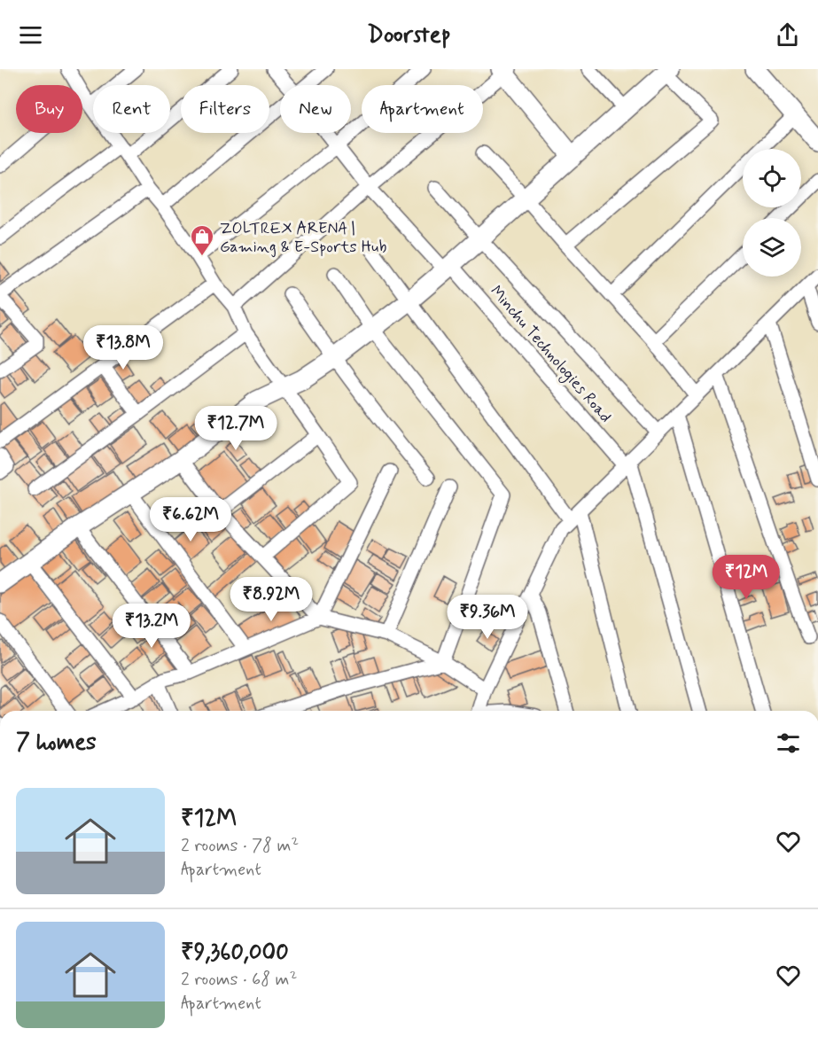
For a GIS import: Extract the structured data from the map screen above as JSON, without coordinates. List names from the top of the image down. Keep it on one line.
{"streets":{"street":["Minchu Technologies Road"]},"places":{"shop":["ZOLTREX ARENA | Gaming & E-Sports Hub"]},"page":{"header":"Doorstep","chip":["Buy","Rent","Filters","New","Apartment"],"price":["₹13.8M","₹12.7M","₹6.62M","₹12M","₹8.92M","₹9.36M","₹13.2M"],"heading":"7 homes","list":[{"name":"₹12M","note":"2 rooms · 78 m² · Apartment"},{"name":"₹9,360,000","note":"2 rooms · 68 m² · Apartment"}]}}
